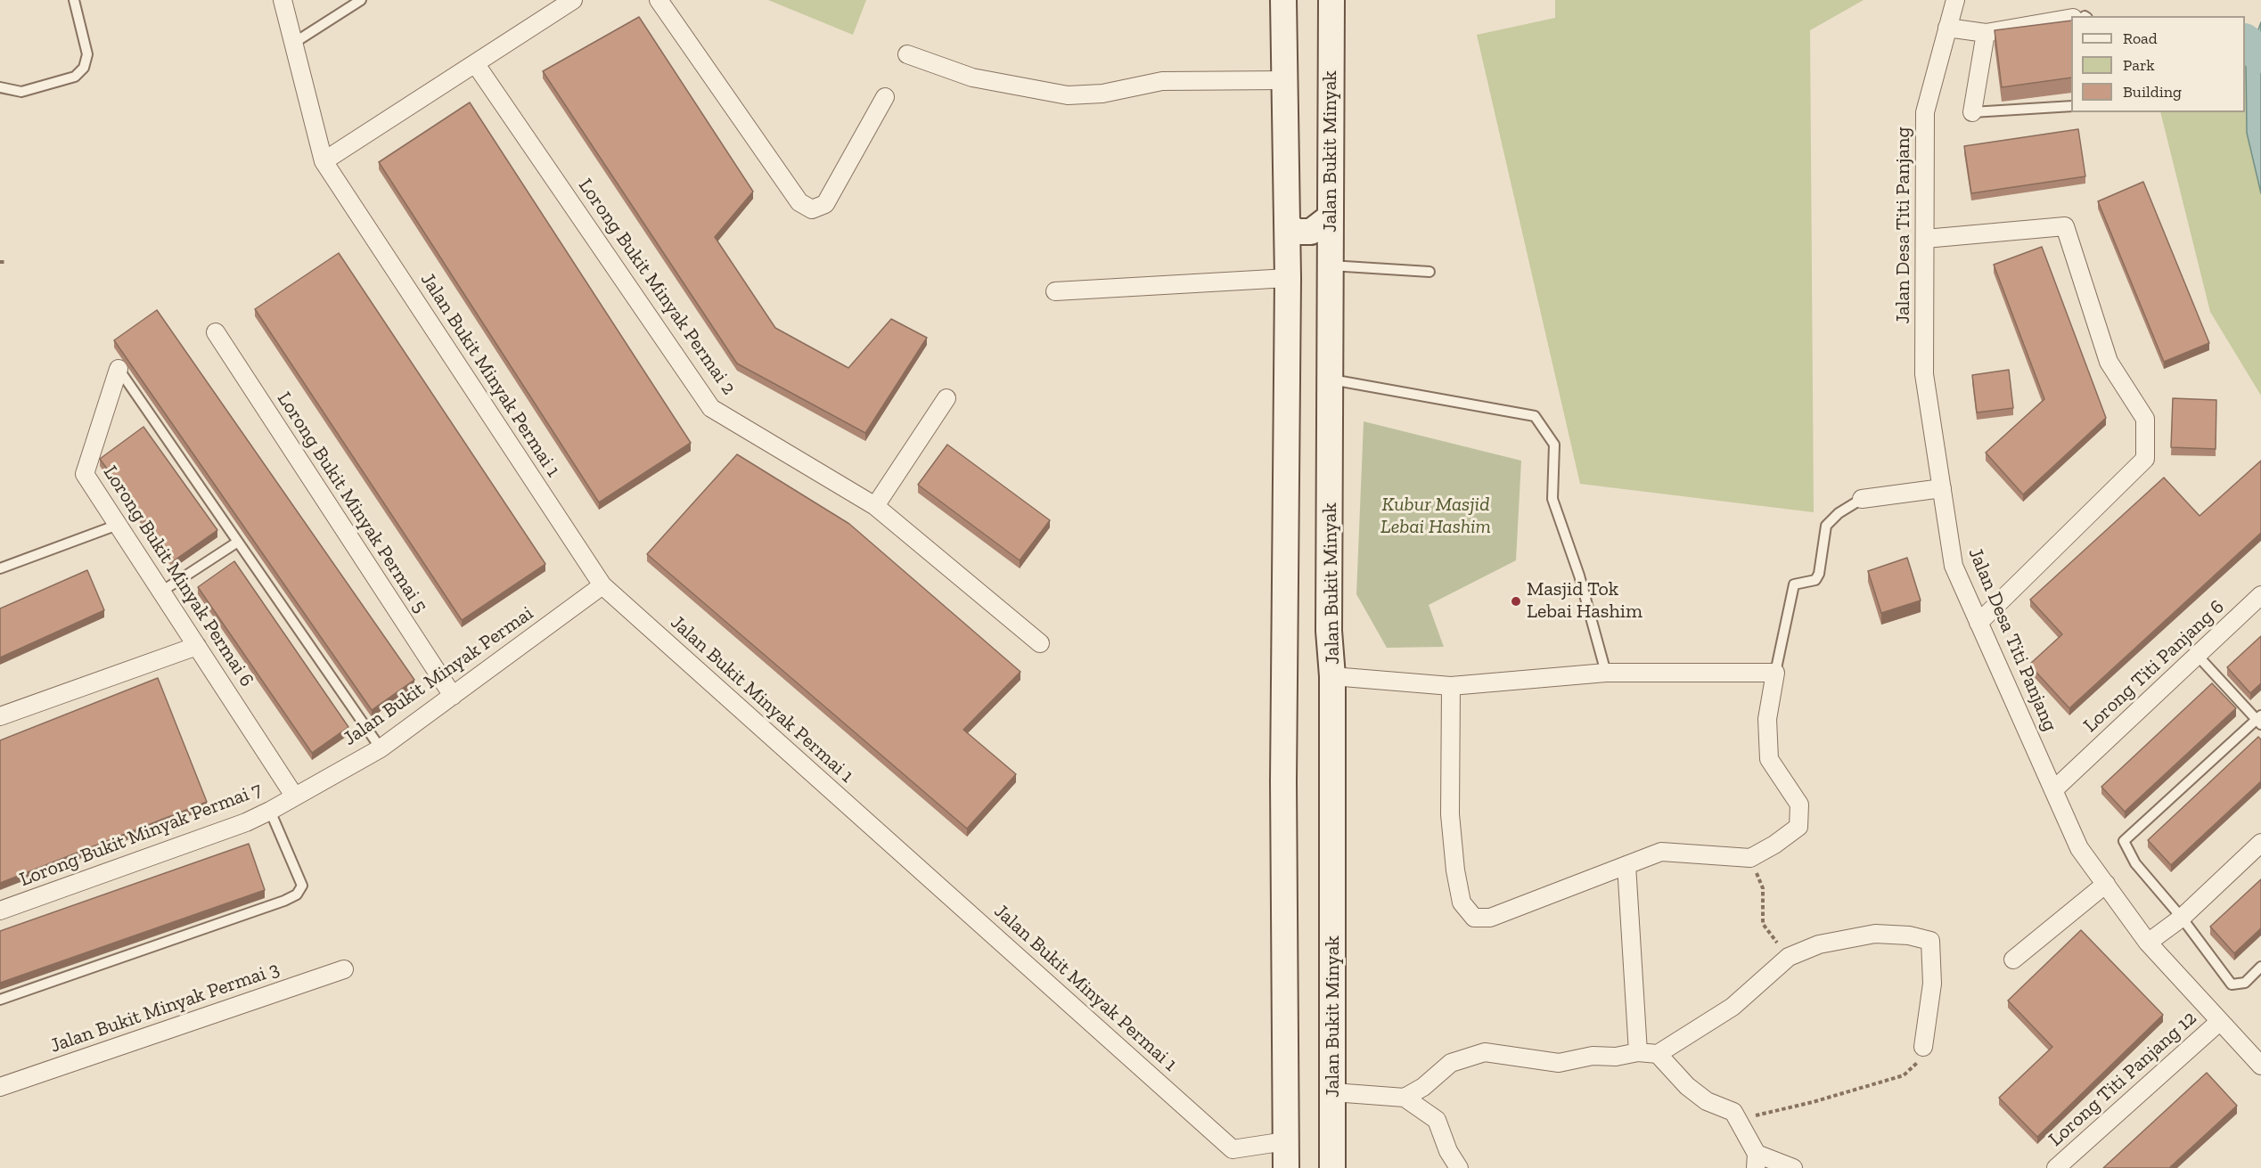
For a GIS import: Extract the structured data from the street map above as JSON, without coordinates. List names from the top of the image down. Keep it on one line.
{"streets":{"main road":["Jalan Bukit Minyak"],"street":["Jalan Desa Titi Panjang","Lorong Bukit Minyak Permai 2","Jalan Bukit Minyak Permai 1","Lorong Bukit Minyak Permai 5","Lorong Bukit Minyak Permai 6","Lorong Titi Panjang 6","Jalan Bukit Minyak Permai","Lorong Bukit Minyak Permai 7","Jalan Bukit Minyak Permai 3","Lorong Titi Panjang 12"]},"crossings":[["Jalan Desa Titi Panjang","Lorong Titi Panjang 6"],["Jalan Desa Titi Panjang","Lorong Titi Panjang 12"],["Jalan Bukit Minyak Permai 1","Jalan Bukit Minyak Permai"],["Lorong Bukit Minyak Permai 5","Jalan Bukit Minyak Permai"],["Lorong Bukit Minyak Permai 6","Jalan Bukit Minyak Permai"],["Lorong Bukit Minyak Permai 6","Lorong Bukit Minyak Permai 7"],["Jalan Bukit Minyak Permai","Lorong Bukit Minyak Permai 7"]],"parks":["Kubur Masjid Lebai Hashim"],"places":["Masjid Tok Lebai Hashim"],"legend":["Road","Park","Building"]}
